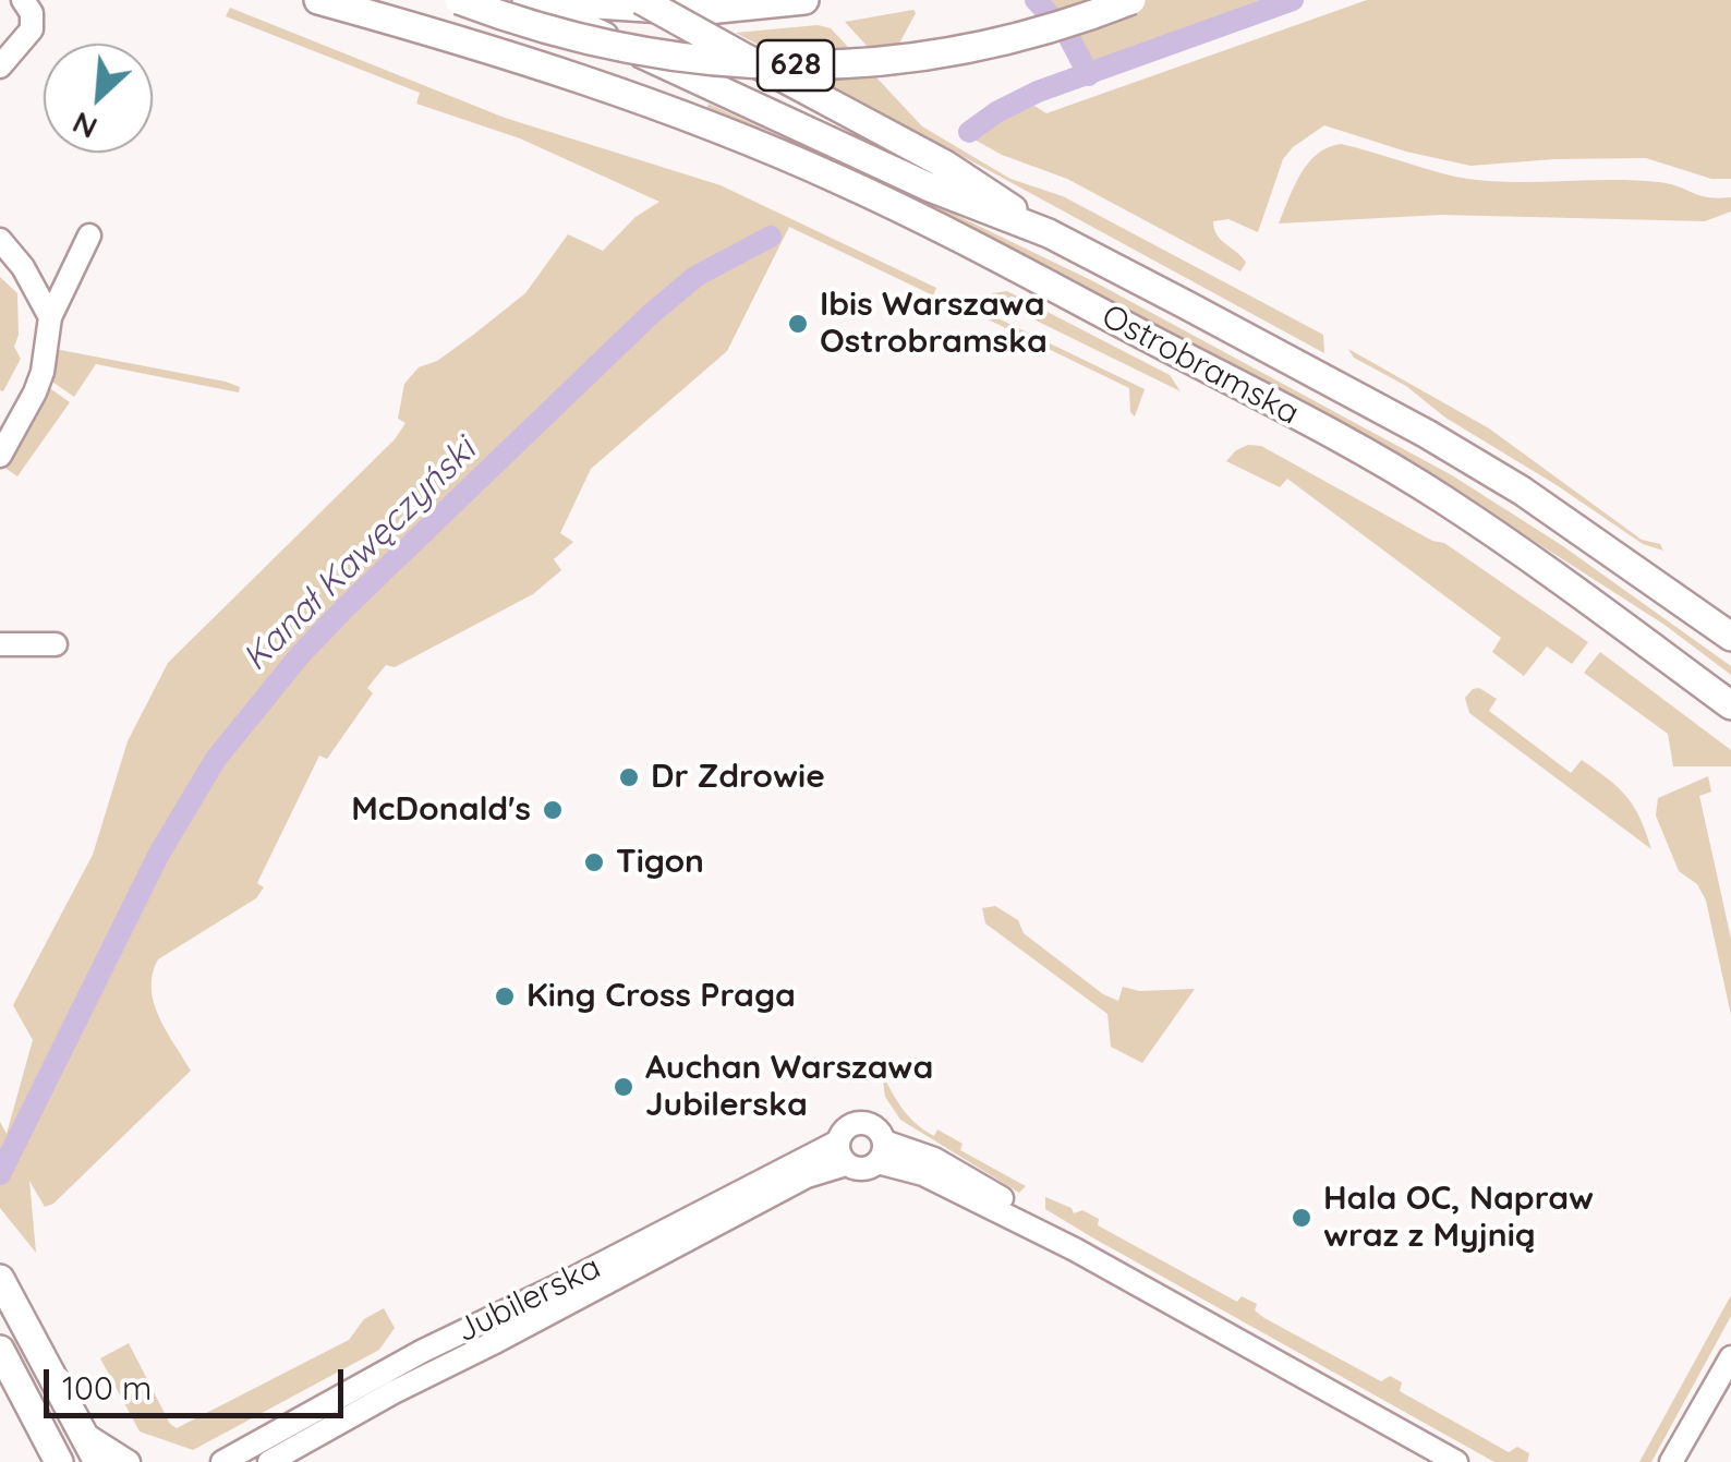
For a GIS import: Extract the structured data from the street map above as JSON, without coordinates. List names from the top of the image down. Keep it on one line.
{"streets":{"main road":["628","Ostrobramska"],"street":["Jubilerska"]},"water":["Kanał Kawęczyński"],"places":["Ibis Warszawa Ostrobramska","Dr Zdrowie","McDonald's","Tigon","King Cross Praga","Auchan Warszawa Jubilerska","Hala OC, Napraw wraz z Myjnią"],"scale_bar":"100 m","north":"bottom left"}
